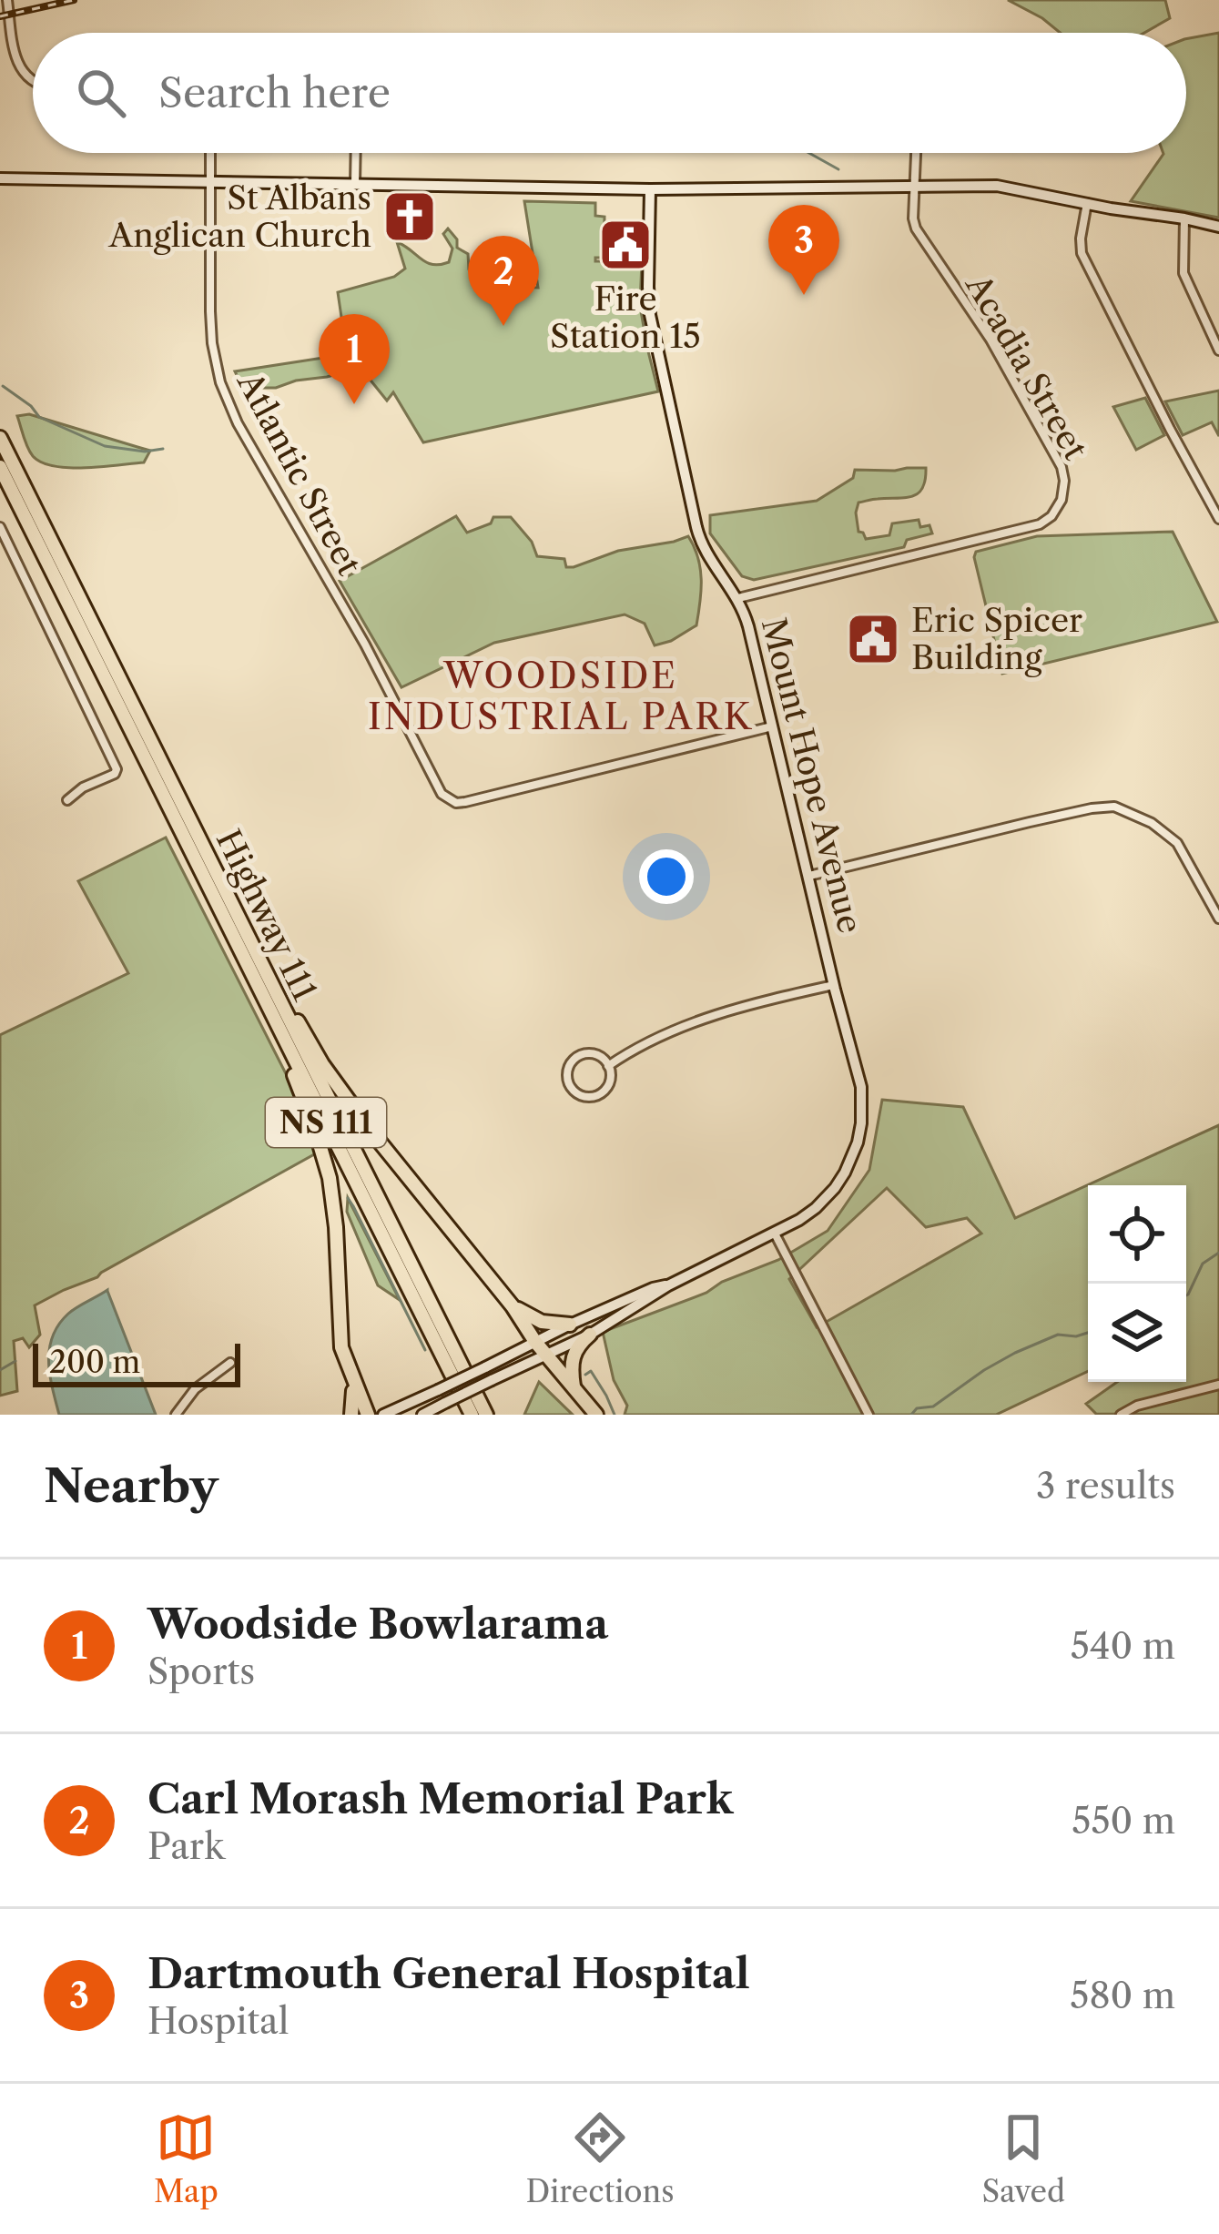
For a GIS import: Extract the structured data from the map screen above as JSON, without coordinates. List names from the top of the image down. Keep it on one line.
{"streets":{"highway":["Highway 111","NS 111"],"street":["Acadia Street","Atlantic Street","Mount Hope Avenue"]},"crossings":[["Acadia Street","Mount Hope Avenue"],["Atlantic Street","Mount Hope Avenue"]],"districts":["WOODSIDE INDUSTRIAL PARK"],"places":{"church":["St Albans Anglican Church"],"public building":["Fire Station 15","Eric Spicer Building"]},"scale_bar":"200 m","page":{"search":"Search here","pins":["3","2","1"],"scale":"200 m","heading":["Nearby","3 results"],"list":[{"mark":"1","name":"Woodside Bowlarama","note":"Sports","value":"540 m"},{"mark":"2","name":"Carl Morash Memorial Park","note":"Park","value":"550 m"},{"mark":"3","name":"Dartmouth General Hospital","note":"Hospital","value":"580 m"}],"nav":["Map","Directions","Saved"]}}
